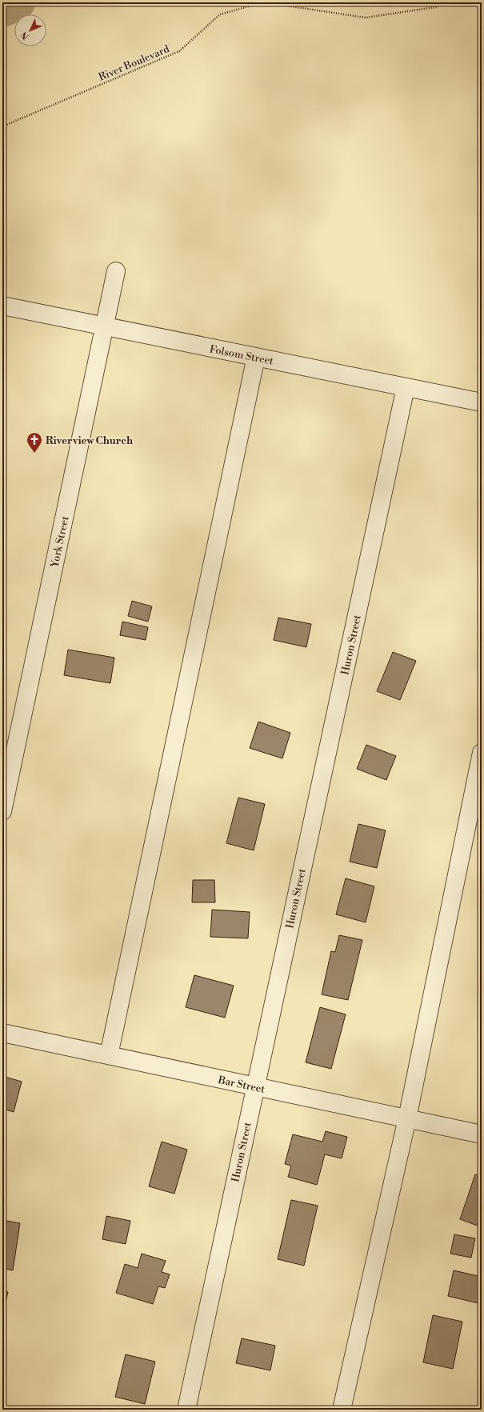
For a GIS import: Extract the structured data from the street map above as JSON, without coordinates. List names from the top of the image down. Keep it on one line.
{"streets":{"street":["Folsom Street","York Street","Huron Street","Bar Street"],"path":["River Boulevard"]},"crossings":[["Folsom Street","York Street"],["Folsom Street","Huron Street"],["Huron Street","Bar Street"]],"places":{"church":["Riverview Church"]},"north":"bottom left"}
